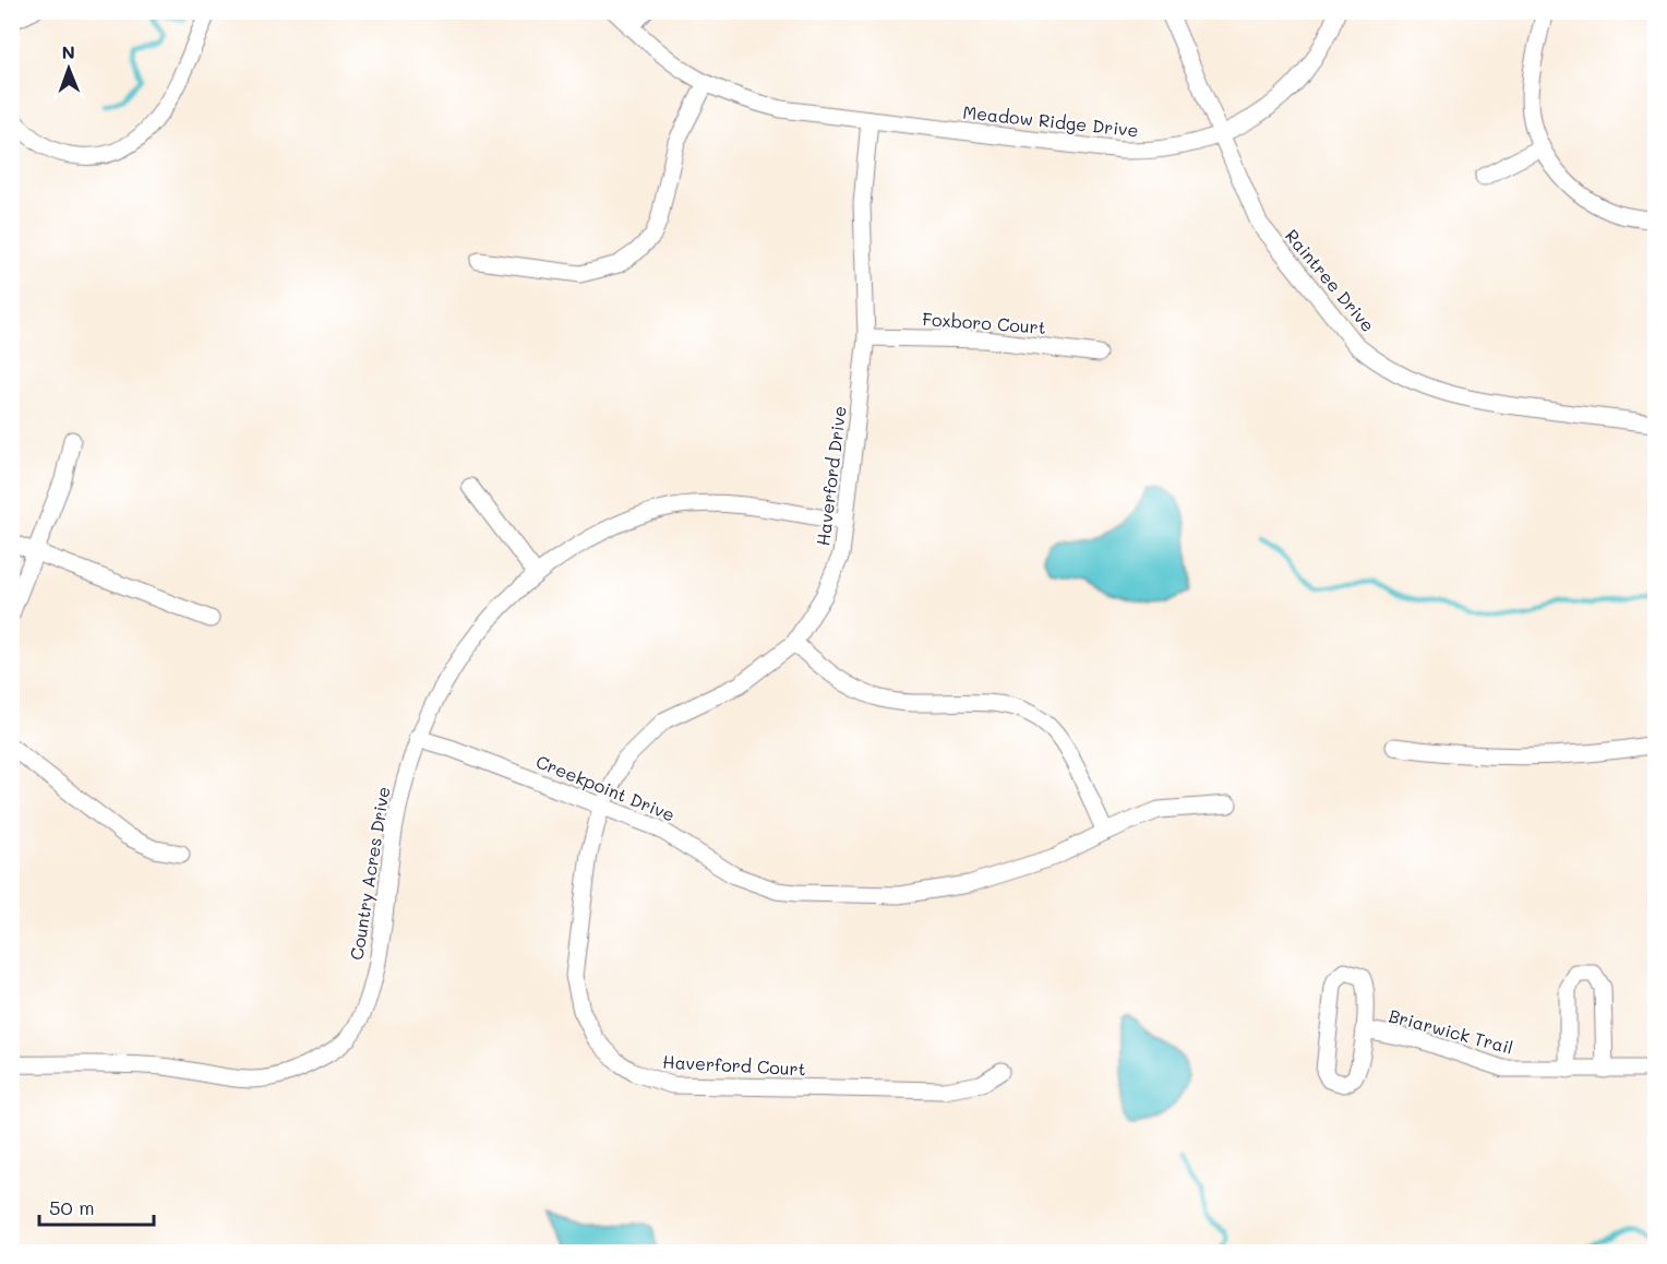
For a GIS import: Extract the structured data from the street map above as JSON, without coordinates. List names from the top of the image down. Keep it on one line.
{"streets":{"street":["Meadow Ridge Drive","Raintree Drive","Foxboro Court","Haverford Drive","Creekpoint Drive","Country Acres Drive","Briarwick Trail","Haverford Court"]},"crossings":[["Meadow Ridge Drive","Raintree Drive"],["Meadow Ridge Drive","Haverford Drive"],["Foxboro Court","Haverford Drive"],["Haverford Drive","Creekpoint Drive"],["Haverford Drive","Country Acres Drive"],["Haverford Drive","Haverford Court"],["Creekpoint Drive","Country Acres Drive"],["Creekpoint Drive","Haverford Court"]],"scale_bar":"50 m","north":"top"}
